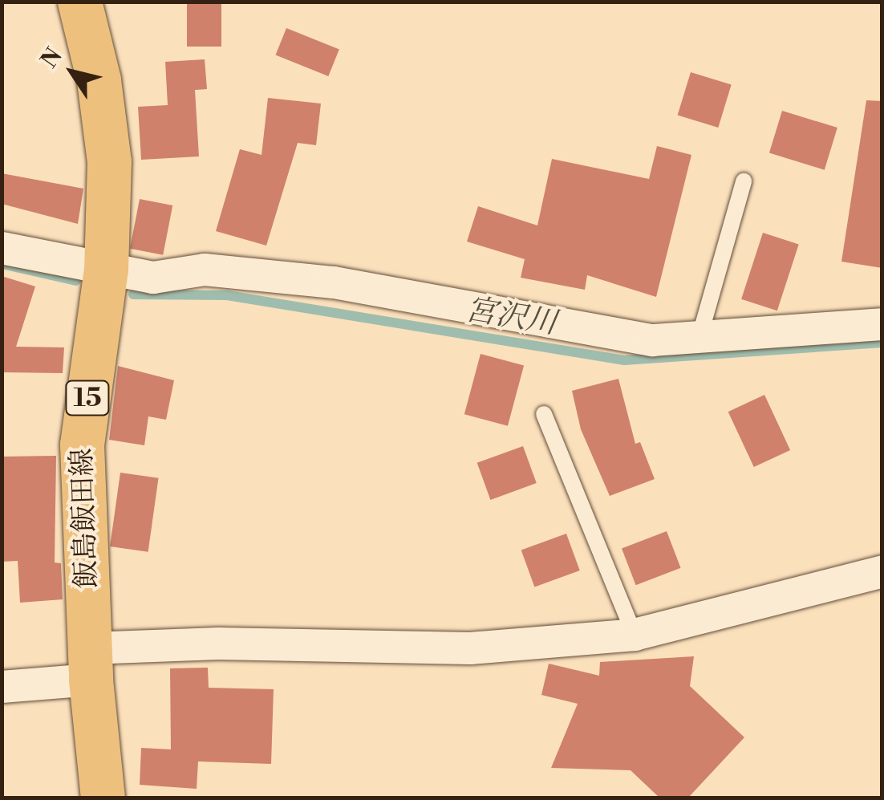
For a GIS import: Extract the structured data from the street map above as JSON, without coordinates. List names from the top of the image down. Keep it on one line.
{"streets":{"main road":["15","飯島飯田線"]},"water":["宮沢川"],"north":"top left"}
